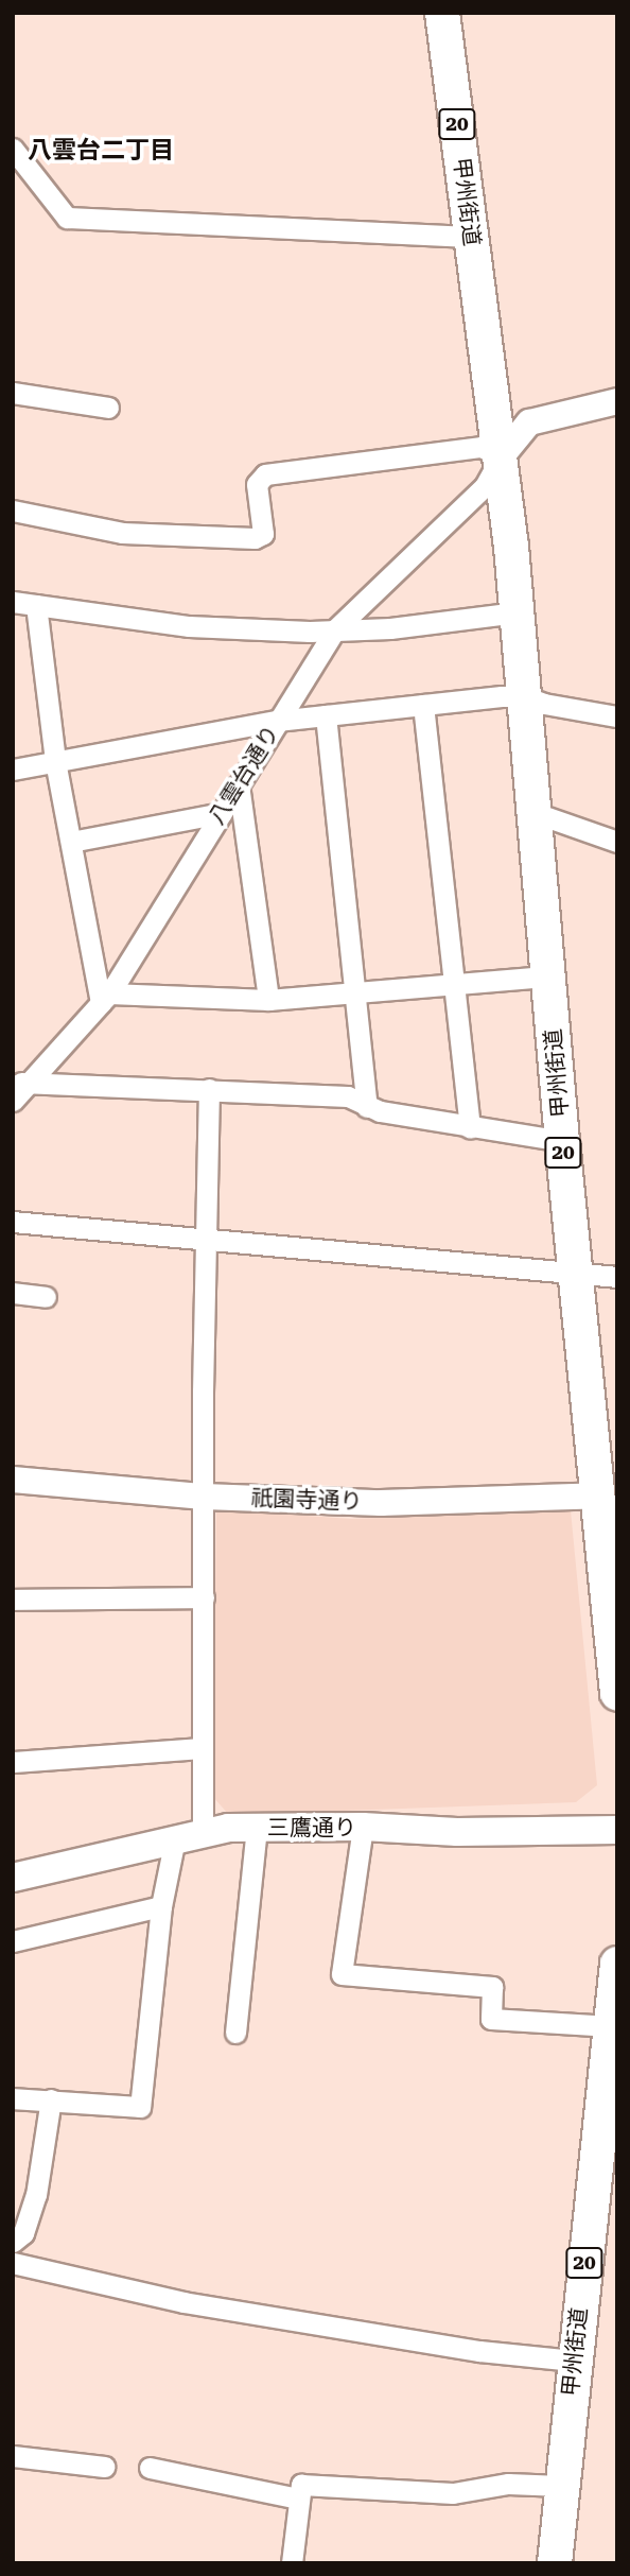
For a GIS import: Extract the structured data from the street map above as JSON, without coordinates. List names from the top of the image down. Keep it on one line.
{"streets":{"highway":["20","甲州街道"],"main road":["三鷹通り"],"street":["八雲台通り","祇園寺通り"]},"crossings":[["20","甲州街道"],["20","八雲台通り"],["甲州街道","八雲台通り"],["甲州街道","祇園寺通り"]],"districts":["八雲台二丁目"]}
